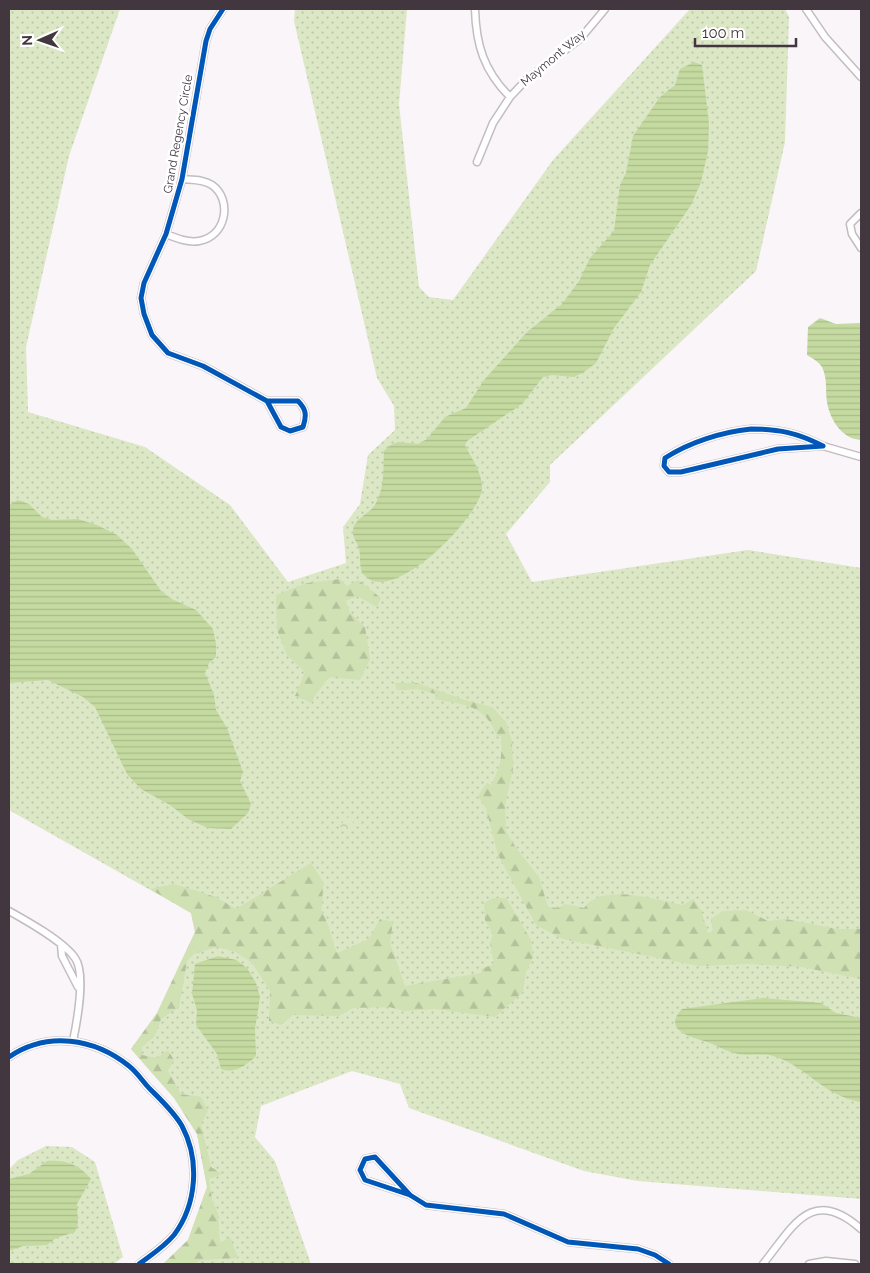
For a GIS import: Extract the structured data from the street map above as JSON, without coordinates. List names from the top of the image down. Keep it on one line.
{"streets":{"street":["Maymont Way","Grand Regency Circle"]},"scale_bar":"100 m","north":"left"}
